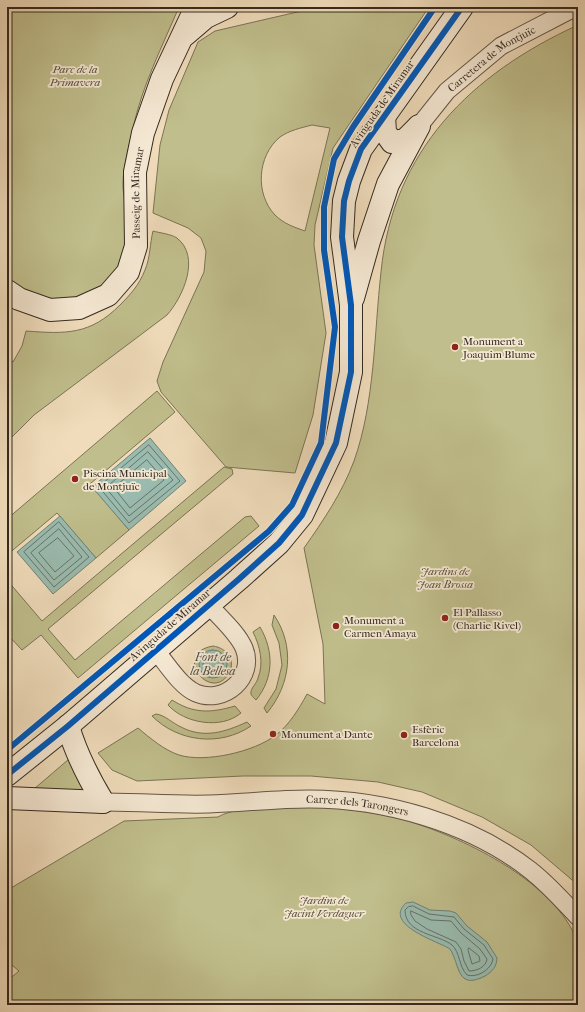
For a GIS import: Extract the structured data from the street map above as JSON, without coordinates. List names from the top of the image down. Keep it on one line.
{"streets":{"street":["Carretera de Montjuïc","Avinguda de Miramar","Passeig de Miramar","Carrer dels Tarongers"]},"water":["Font de la Bellesa"],"parks":["Parc de la Primavera","Jardins de Joan Brossa","Jardins de Jacint Verdaguer"],"places":["Monument a Joaquim Blume","Piscina Municipal de Montjuïc","El Pallasso (Charlie Rivel)","Monument a Carmen Amaya","Monument a Dante","Esfèric Barcelona"]}
